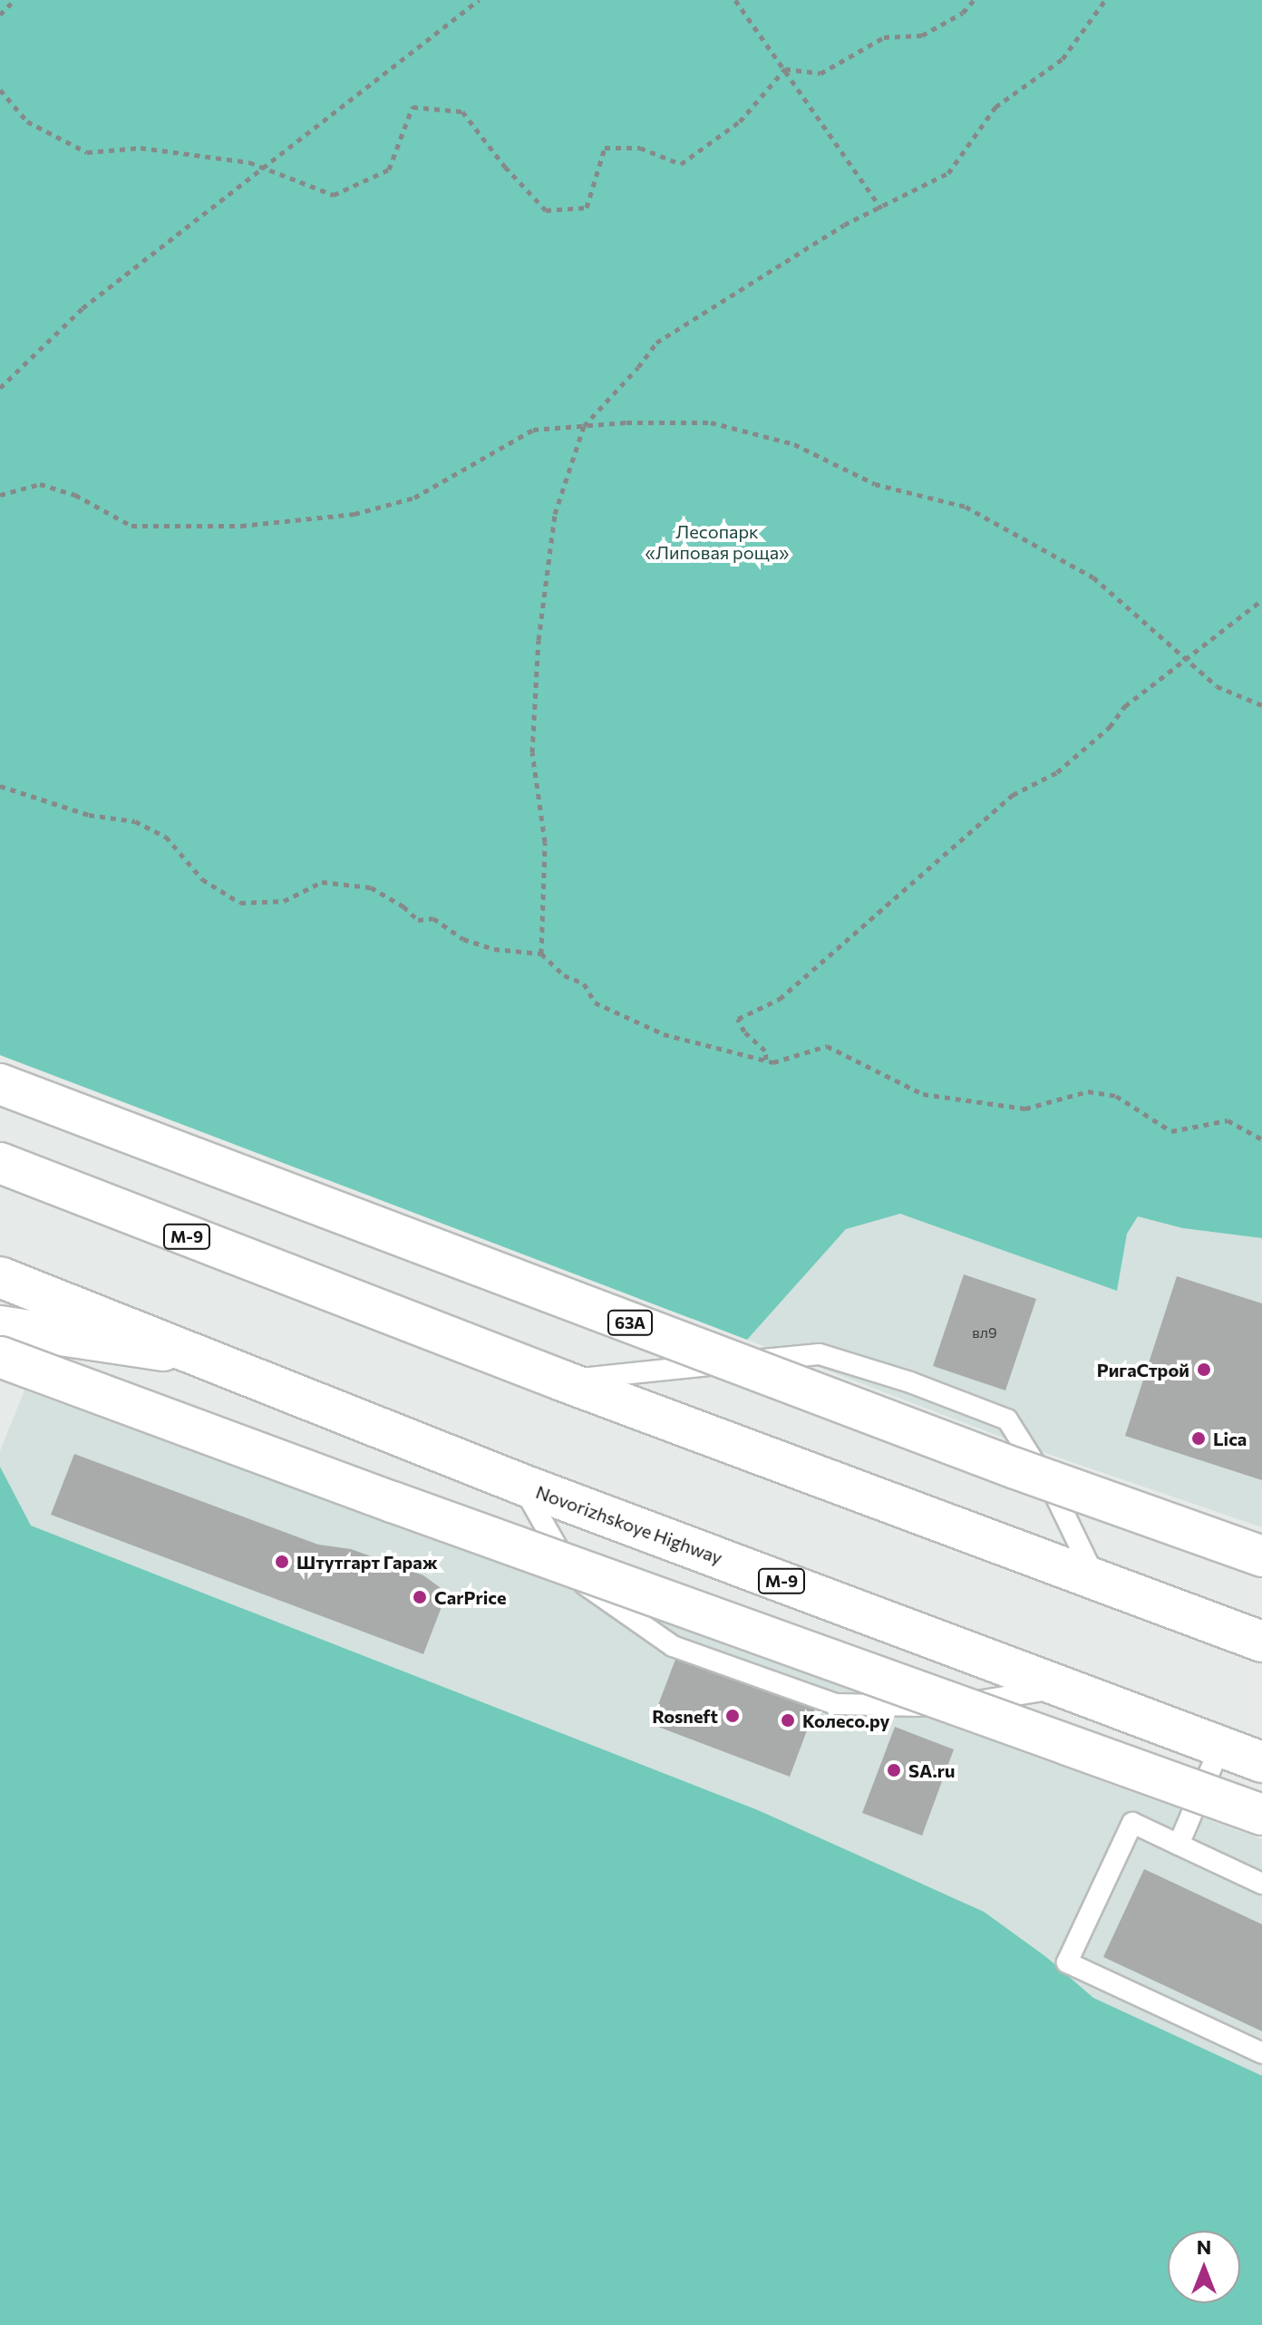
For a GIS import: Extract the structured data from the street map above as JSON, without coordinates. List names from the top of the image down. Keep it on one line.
{"streets":{"main road":["М-9","63A","Novorizhskoye Highway"]},"parks":["Лесопарк «Липовая роща»"],"places":["РигаСтрой","Lica","Штутгарт Гараж","CarPrice","Rosneft","Колесо.ру","SA.ru"],"house_numbers":["вл9"],"north":"top"}
